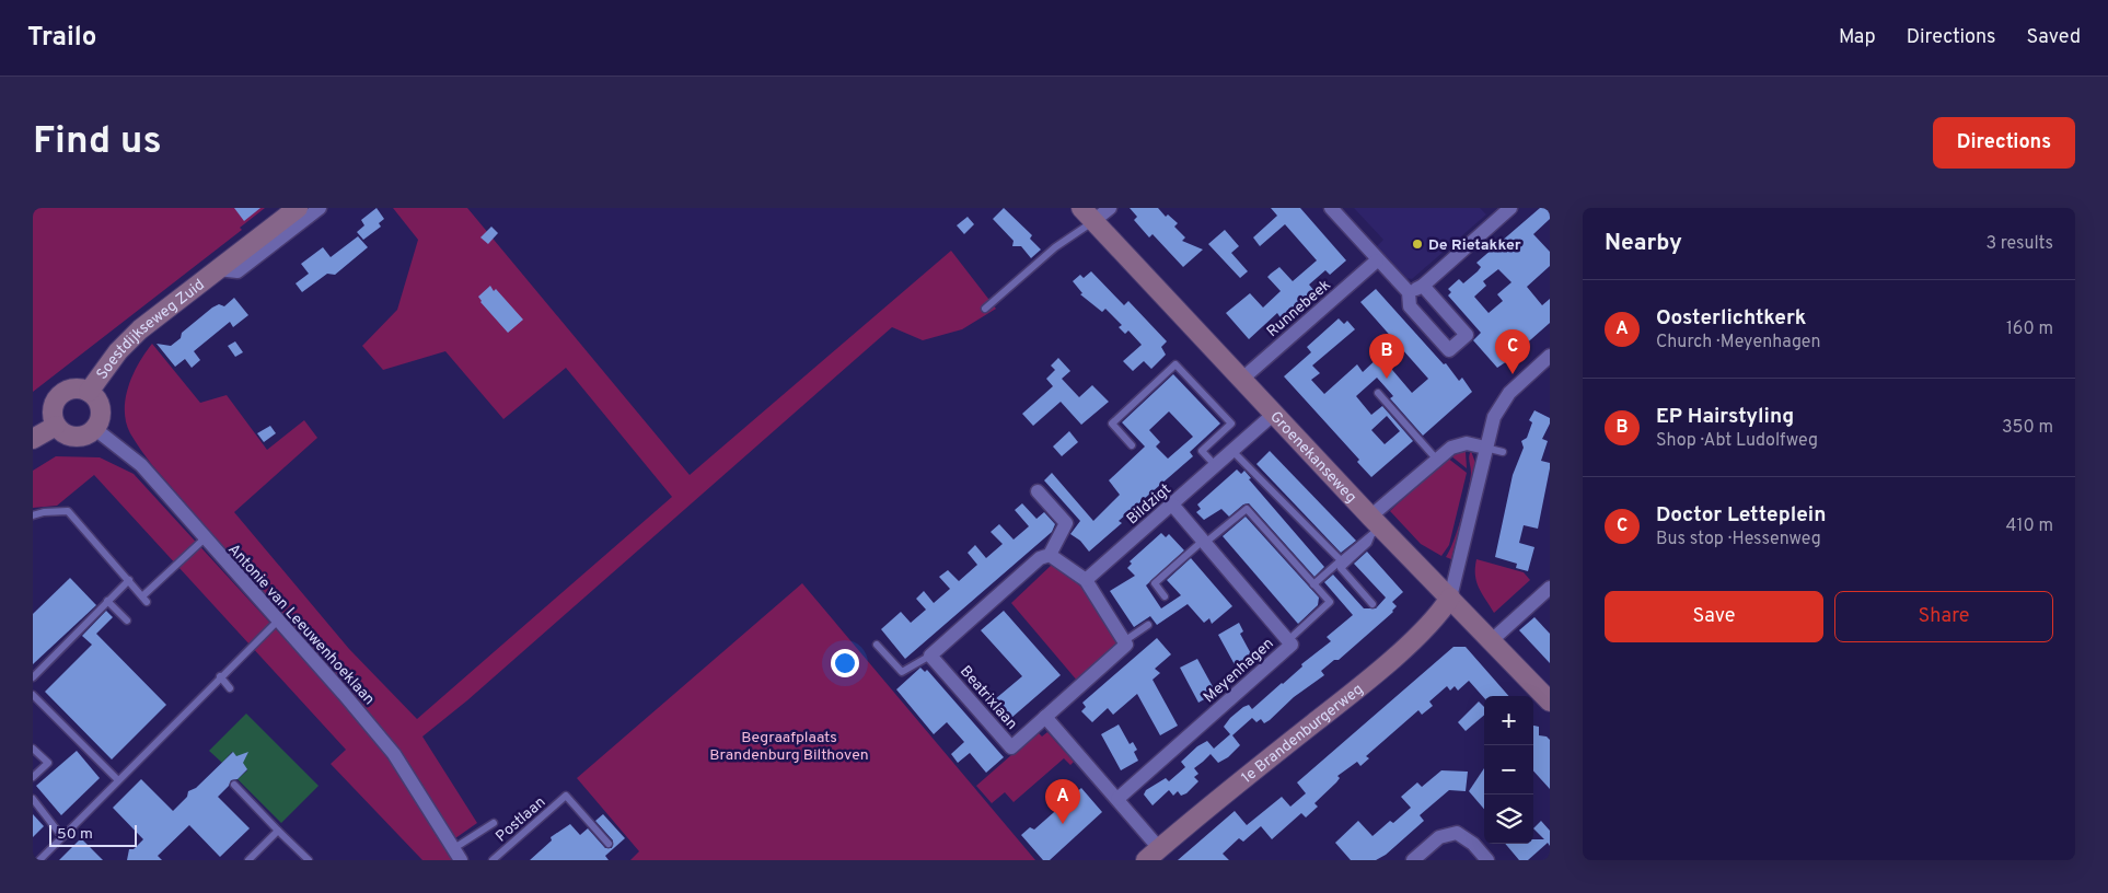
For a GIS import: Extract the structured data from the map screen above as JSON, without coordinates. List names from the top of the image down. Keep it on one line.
{"streets":{"main road":["Soestdijkseweg Zuid","Groenekanseweg","1e Brandenburgerweg"],"street":["Runnebeek","Bildzigt","Antonie van Leeuwenhoeklaan","Meyenhagen","Beatrixlaan"],"lane":["Postlaan"]},"crossings":[["Runnebeek","Groenekanseweg"],["Soestdijkseweg Zuid","Antonie van Leeuwenhoeklaan"],["Groenekanseweg","Bildzigt"],["Groenekanseweg","1e Brandenburgerweg"],["Bildzigt","Meyenhagen"]],"parks":["Begraafplaats Brandenburg Bilthoven"],"places":["De Rietakker"],"scale_bar":"50 m","page":{"header":"Trailo","nav":["Map","Directions","Saved"],"buttons":["Directions",["Save","Share"]],"title":"Find us","heading":["Nearby","3 results"],"list":[{"mark":"A","name":"Oosterlichtkerk","note":"Church · Meyenhagen","value":"160 m"},{"mark":"B","name":"EP Hairstyling","note":"Shop · Abt Ludolfweg","value":"350 m"},{"mark":"C","name":"Doctor Letteplein","note":"Bus stop · Hessenweg","value":"410 m"}],"pins":["C","B","A"],"map_buttons":["+","−"],"scale":"50 m"}}
